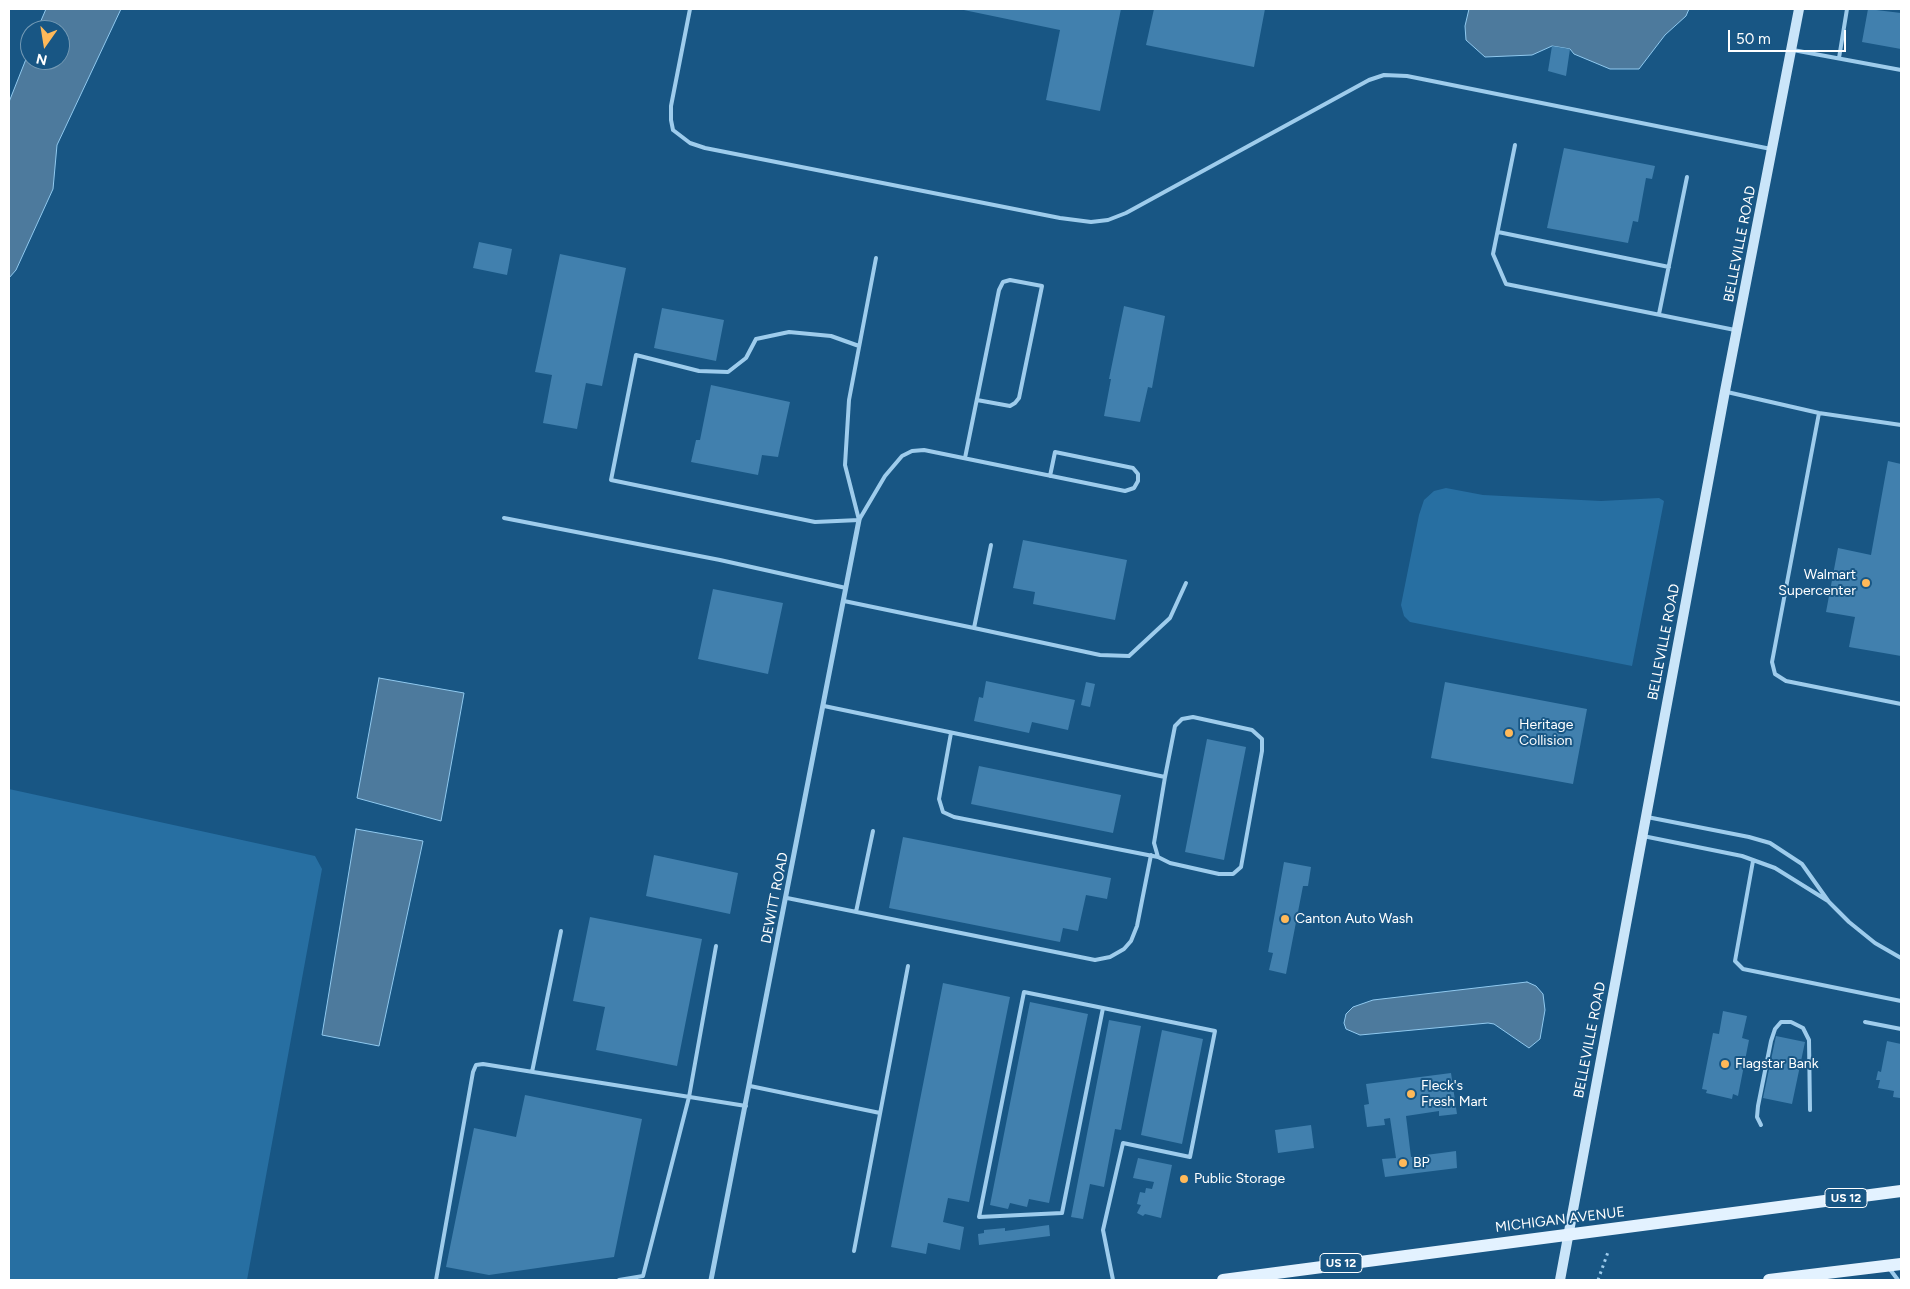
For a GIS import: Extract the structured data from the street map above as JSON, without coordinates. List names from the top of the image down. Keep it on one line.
{"streets":{"main road":["BELLEVILLE ROAD","US 12","MICHIGAN AVENUE"],"street":["DEWITT ROAD"]},"crossings":[["BELLEVILLE ROAD","MICHIGAN AVENUE"]],"places":["Walmart Supercenter","Heritage Collision","Canton Auto Wash","Flagstar Bank","Fleck's Fresh Mart","BP","Public Storage"],"scale_bar":"50 m","north":"bottom"}
